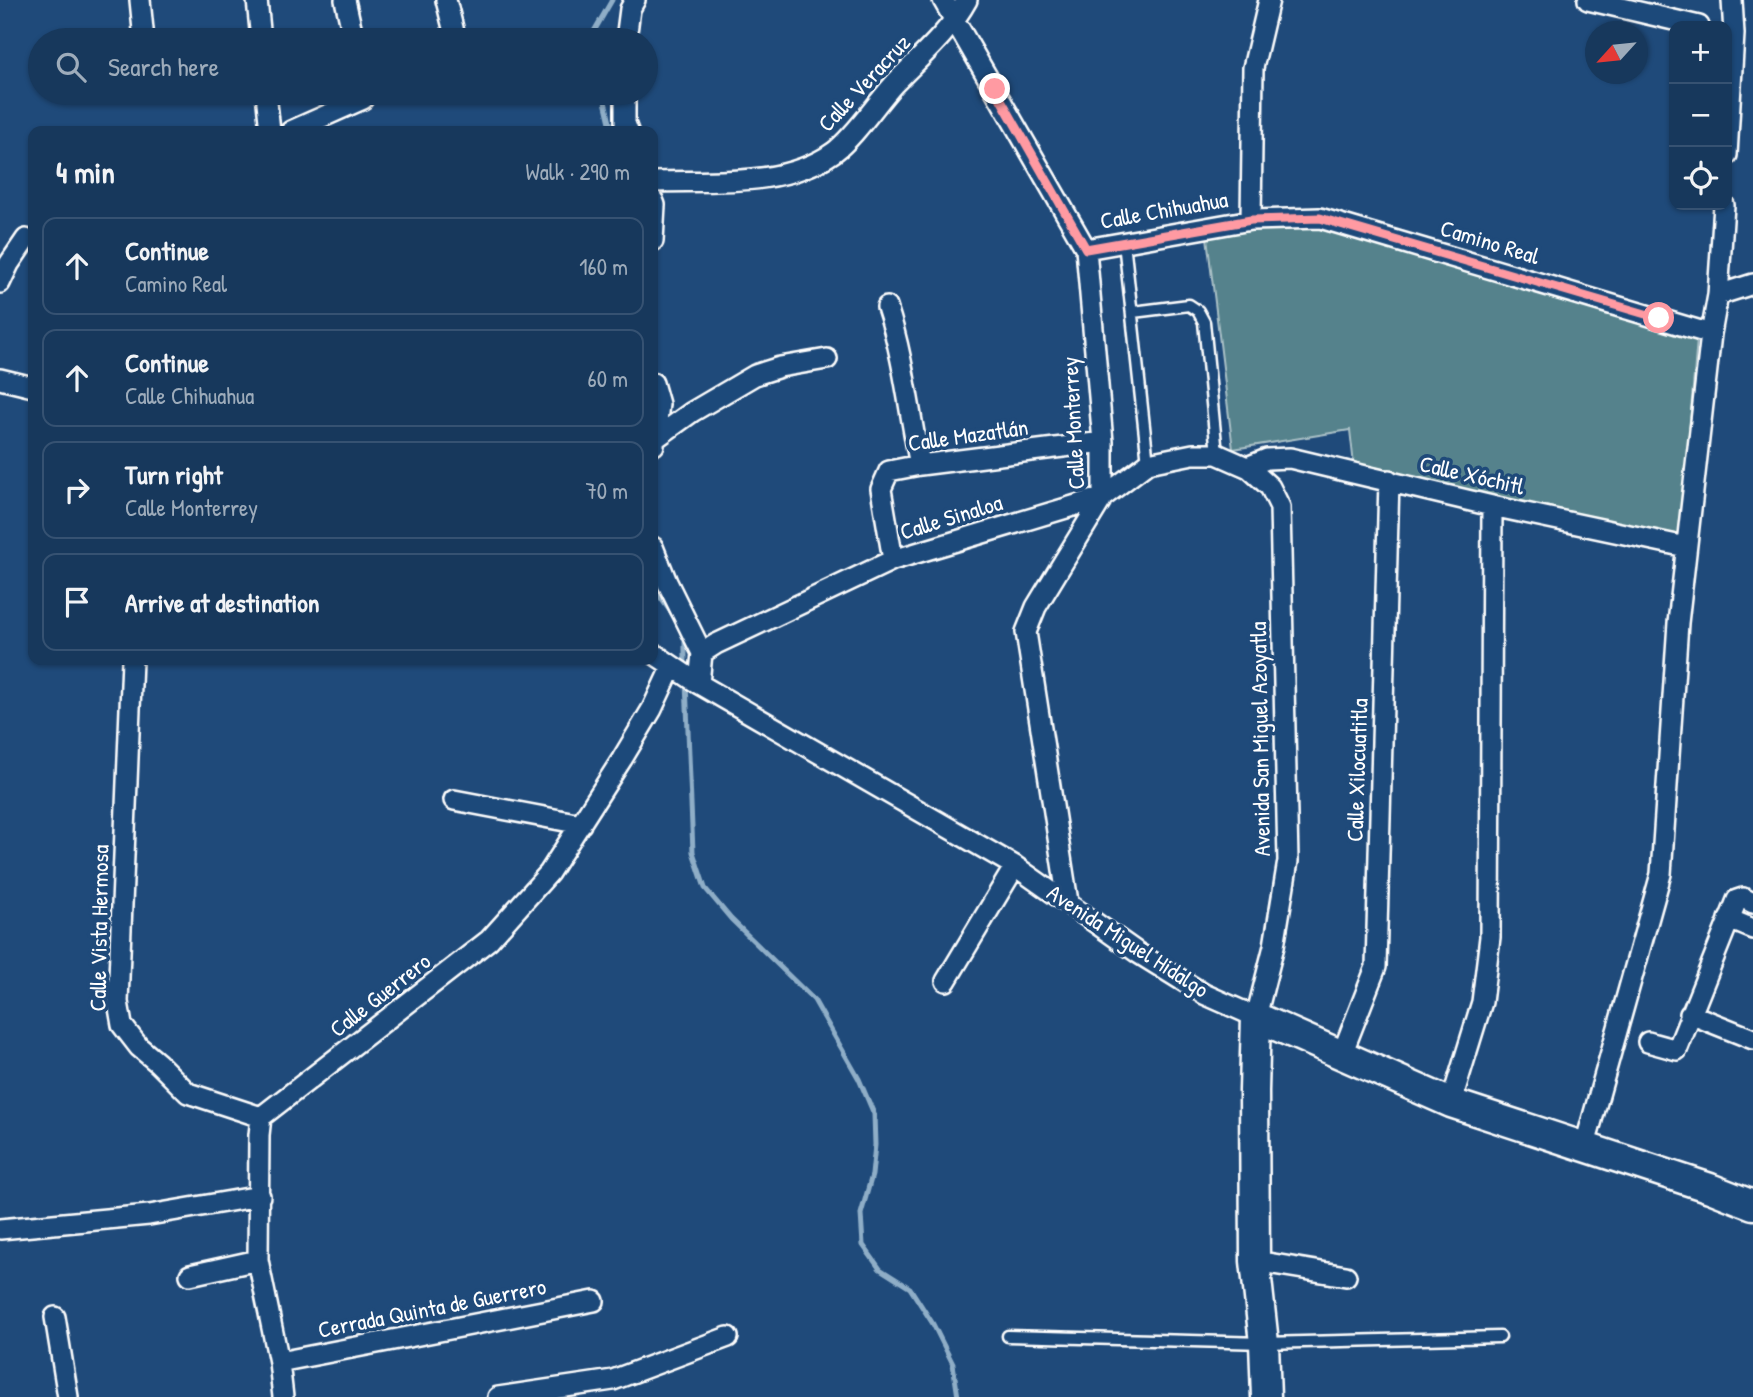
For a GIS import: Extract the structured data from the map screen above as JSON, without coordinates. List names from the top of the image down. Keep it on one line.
{"streets":{"street":["Calle Veracruz","Calle Chihuahua","Camino Real","Calle Monterrey","Calle Mazatlán","Calle Xóchitl","Calle Sinaloa","Avenida San Miguel Azoyatla","Calle Xilocuatitla","Calle Vista Hermosa","Avenida Miguel Hidalgo","Calle Guerrero","Cerrada Quinta de Guerrero"]},"crossings":[["Calle Veracruz","Calle Monterrey"],["Calle Chihuahua","Camino Real"],["Calle Chihuahua","Calle Monterrey"],["Calle Monterrey","Calle Mazatlán"],["Calle Monterrey","Calle Sinaloa"],["Calle Monterrey","Avenida Miguel Hidalgo"],["Calle Mazatlán","Calle Sinaloa"],["Calle Xóchitl","Calle Sinaloa"],["Calle Xóchitl","Avenida San Miguel Azoyatla"],["Calle Xóchitl","Calle Xilocuatitla"],["Calle Sinaloa","Avenida San Miguel Azoyatla"],["Avenida San Miguel Azoyatla","Avenida Miguel Hidalgo"],["Calle Xilocuatitla","Avenida Miguel Hidalgo"],["Calle Vista Hermosa","Calle Guerrero"],["Avenida Miguel Hidalgo","Calle Guerrero"]],"north":"bottom left","page":{"map_buttons":["+","−"],"search":"Search here","heading":["4 min","Walk · 290 m"],"list":[["Continue","Camino Real","160 m"],["Continue","Calle Chihuahua","60 m"],["Turn right","Calle Monterrey","70 m"],"Arrive at destination"]}}
